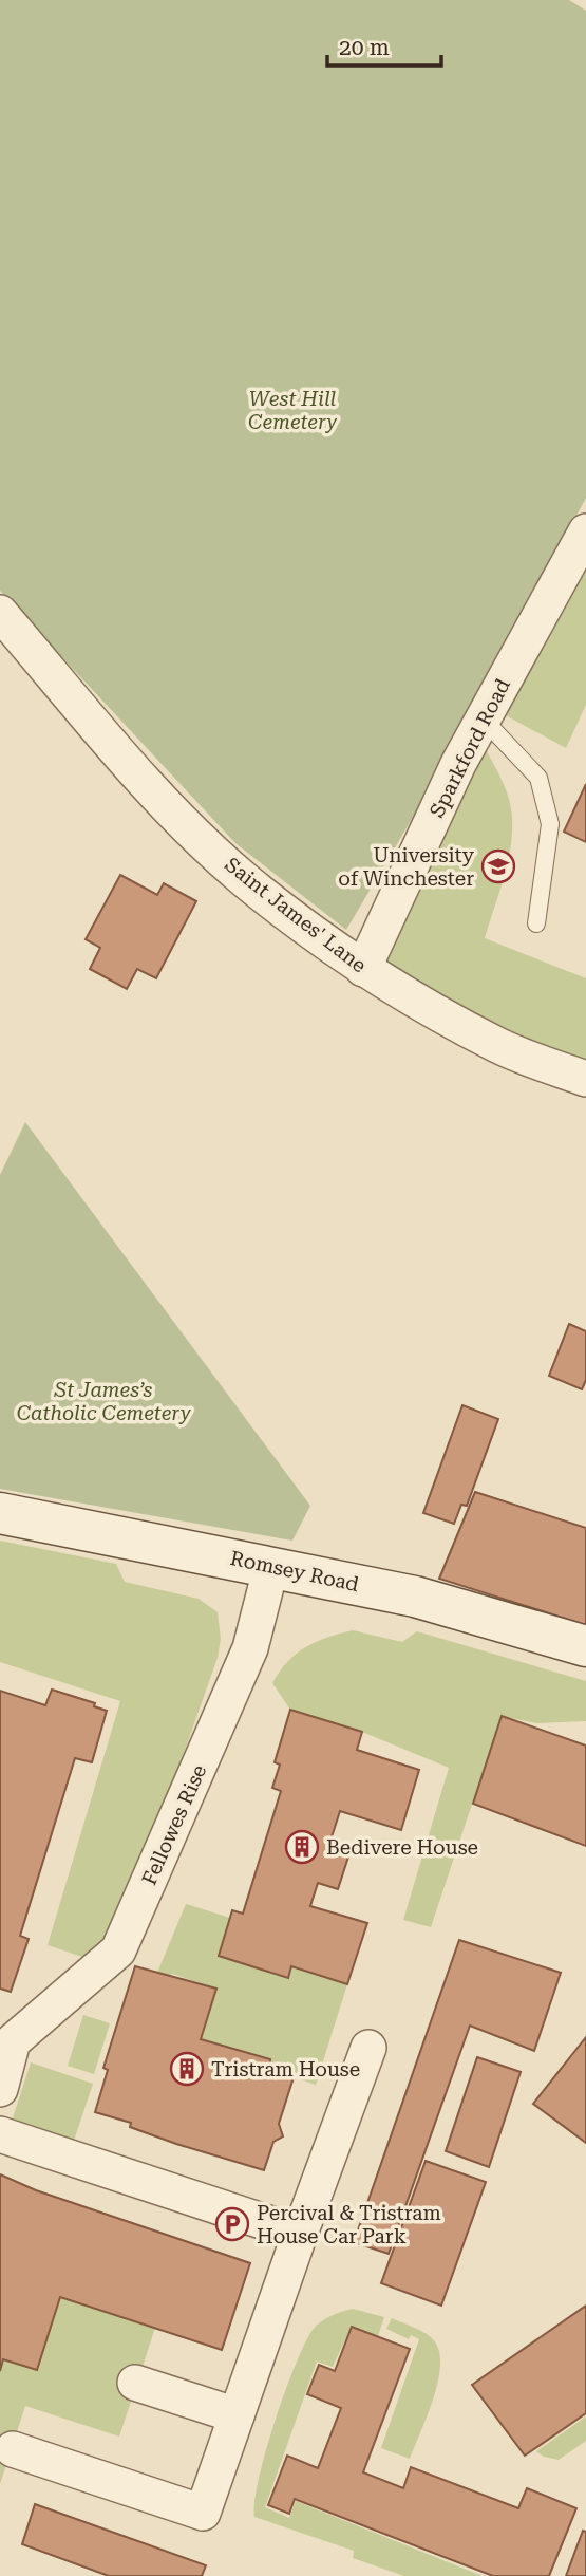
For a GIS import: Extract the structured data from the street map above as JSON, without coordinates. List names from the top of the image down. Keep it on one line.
{"streets":{"main road":["Romsey Road"],"street":["Sparkford Road","Saint James' Lane","Fellowes Rise"]},"crossings":[["Sparkford Road","Saint James' Lane"],["Romsey Road","Fellowes Rise"]],"parks":["West Hill Cemetery","St James’s Catholic Cemetery"],"places":{"school or university":["University of Winchester"],"building":["Bedivere House","Tristram House"],"parking":["Percival & Tristram House Car Park"]},"scale_bar":"20 m"}
